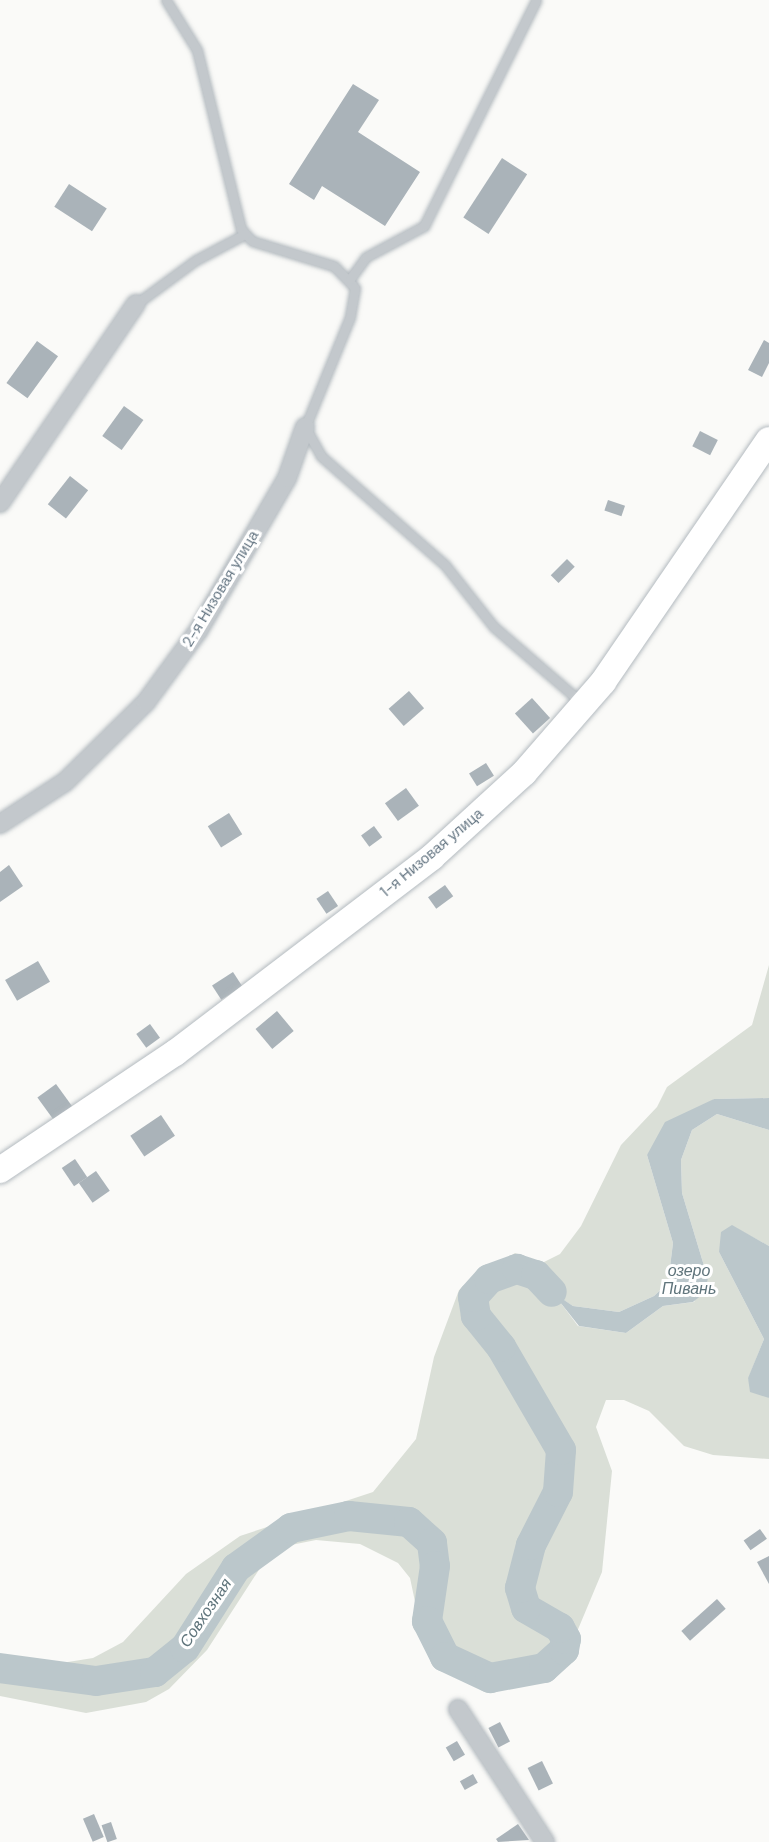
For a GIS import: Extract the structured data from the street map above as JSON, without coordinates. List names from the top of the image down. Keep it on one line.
{"streets":{"street":["2-я Низовая улица","1-я Низовая улица"]},"water":["озеро Пивань","Совхозная"]}
